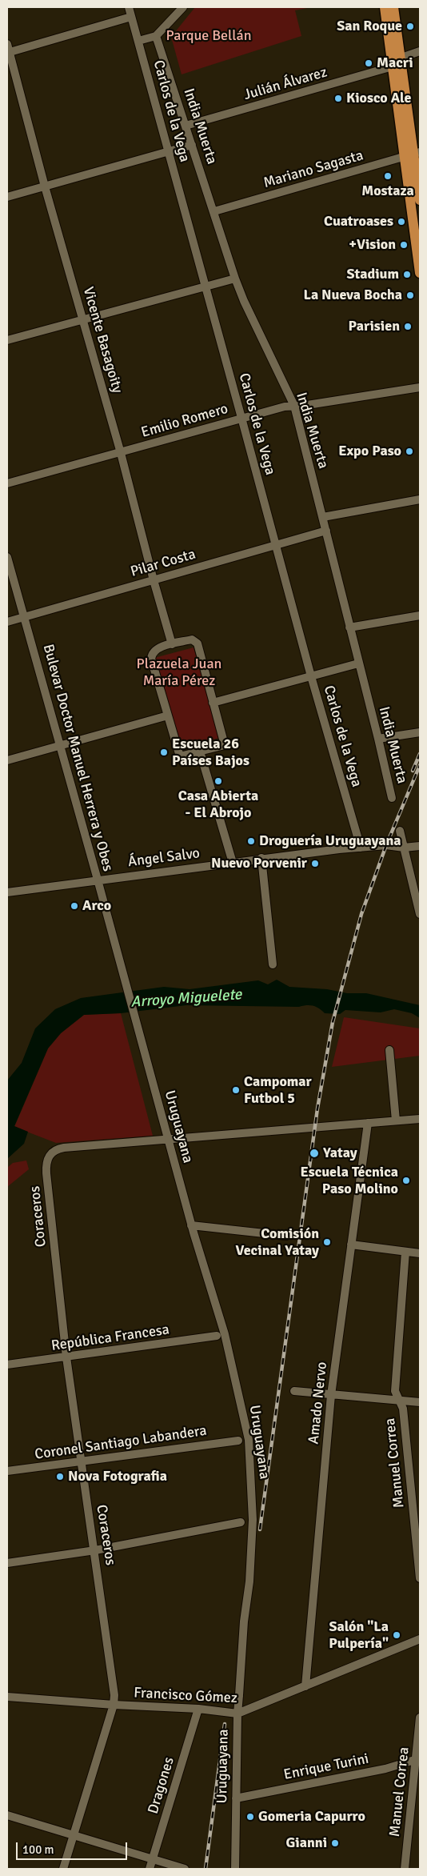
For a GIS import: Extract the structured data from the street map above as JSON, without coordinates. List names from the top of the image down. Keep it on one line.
{"streets":{"street":["Julián Álvarez","Carlos de la Vega","India Muerta","Mariano Sagasta","Vicente Basagoity","Emilio Romero","Pilar Costa","Bulevar Doctor Manuel Herrera y Obes","Ángel Salvo","Uruguayana","Coraceros","República Francesa","Amado Nervo","Coronel Santiago Labandera","Manuel Correa","Francisco Gómez","Enrique Turini","Dragones"]},"crossings":[["Julián Álvarez","India Muerta"],["Carlos de la Vega","Emilio Romero"],["Carlos de la Vega","Pilar Costa"],["Carlos de la Vega","Ángel Salvo"],["India Muerta","Mariano Sagasta"],["India Muerta","Emilio Romero"],["India Muerta","Pilar Costa"],["Vicente Basagoity","Emilio Romero"],["Vicente Basagoity","Pilar Costa"],["Pilar Costa","Bulevar Doctor Manuel Herrera y Obes"],["Bulevar Doctor Manuel Herrera y Obes","Ángel Salvo"],["Bulevar Doctor Manuel Herrera y Obes","Uruguayana"],["Uruguayana","Coraceros"],["Uruguayana","Francisco Gómez"],["Uruguayana","Enrique Turini"],["Coraceros","República Francesa"],["Coraceros","Coronel Santiago Labandera"],["Coraceros","Francisco Gómez"],["Amado Nervo","Francisco Gómez"],["Manuel Correa","Enrique Turini"],["Francisco Gómez","Dragones"]],"water":["Arroyo Miguelete"],"parks":["Parque Bellán","Plazuela Juan María Pérez"],"places":["San Roque","Macri","Kiosco Ale","Mostaza","Cuatroases","+Vision","Stadium","La Nueva Bocha","Parisien","Expo Paso","Escuela 26 Países Bajos","Casa Abierta - El Abrojo","Droguería Uruguayana","Nuevo Porvenir","Arco","Campomar Futbol 5","Yatay","Escuela Técnica Paso Molino","Comisión Vecinal Yatay","Nova Fotografia","Salón \"La Pulpería\"","Gomeria Capurro","Gianni"],"scale_bar":"100 m"}
